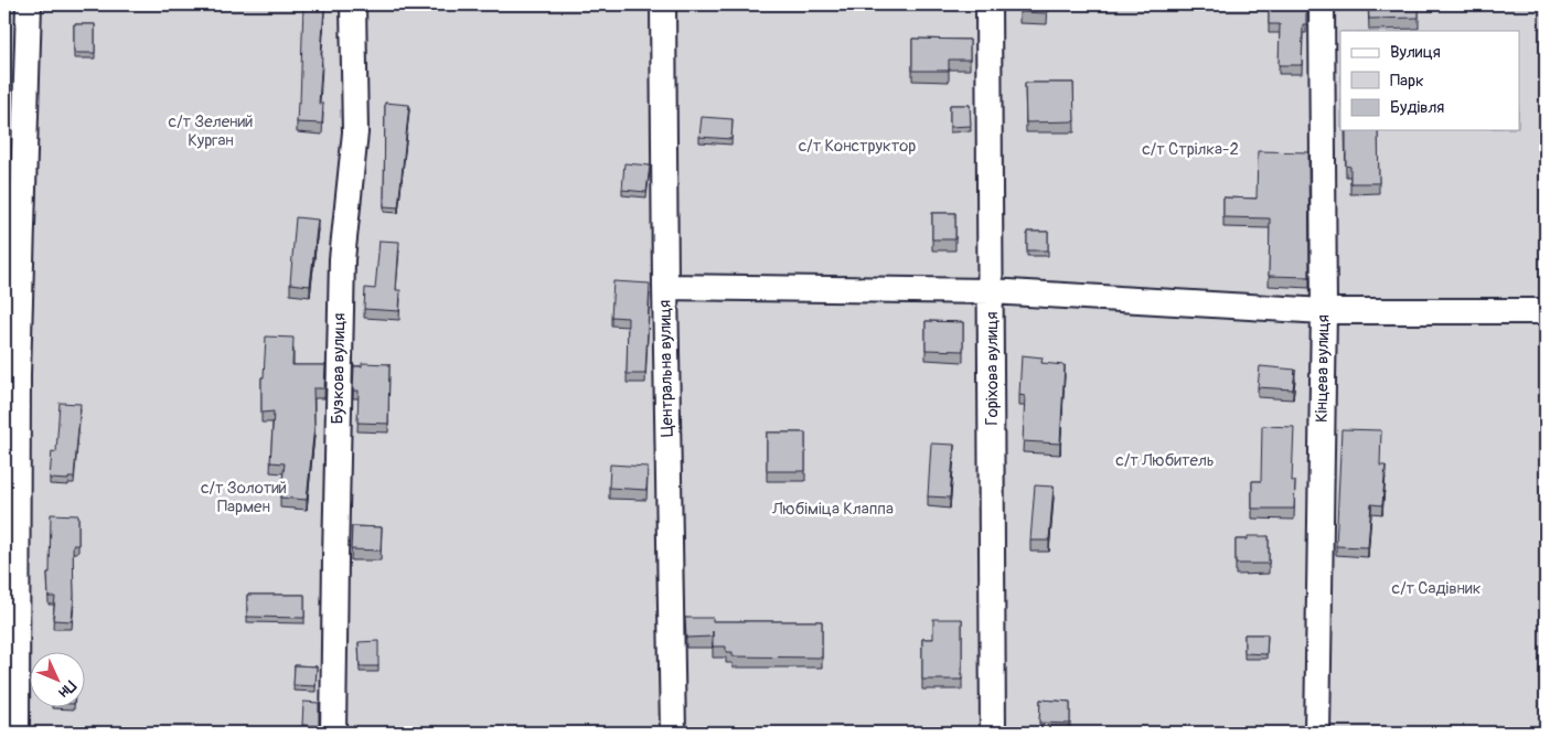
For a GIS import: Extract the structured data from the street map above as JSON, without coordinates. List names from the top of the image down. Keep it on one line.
{"streets":{"street":["Бузкова вулиця","Центральна вулиця","Горіхова вулиця","Кінцева вулиця"]},"parks":["с/т Зелений Курган","с/т Конструктор","с/т Стрілка-2","с/т Любитель","с/т Золотий Пармен","Любіміца Клаппа","с/т Садівник"],"legend":["Вулиця","Парк","Будівля"],"north":"bottom right"}
